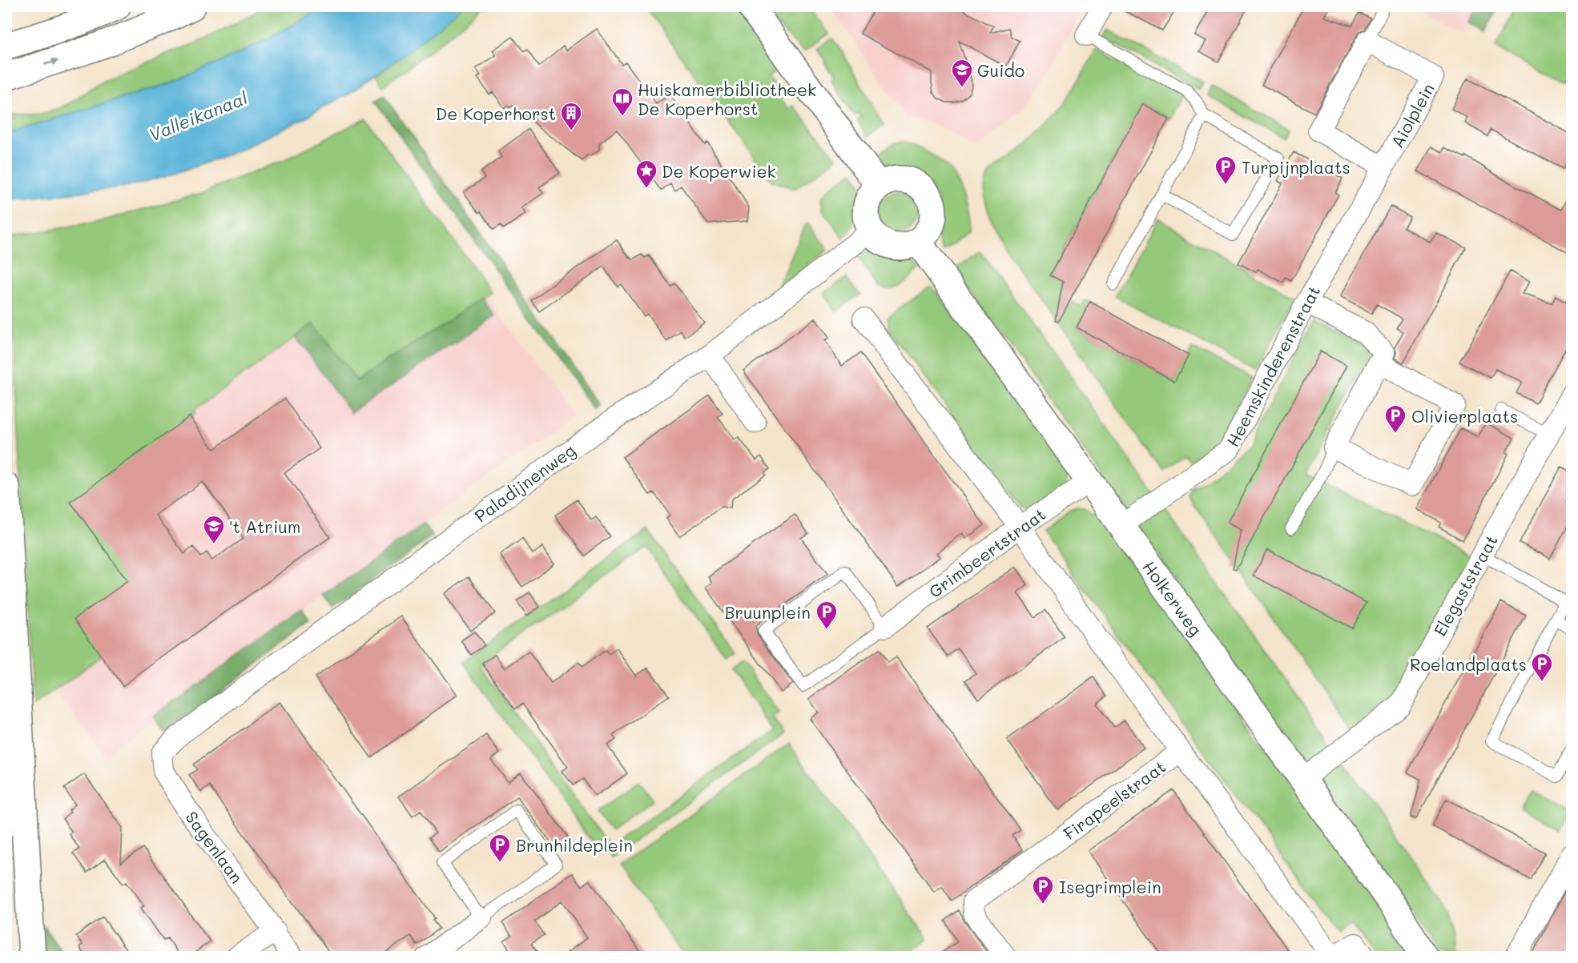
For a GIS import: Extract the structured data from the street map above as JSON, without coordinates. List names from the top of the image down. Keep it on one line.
{"streets":{"street":["Aiolplein","Heemskinderenstraat","Paladijnenweg","Grimbeertstraat","Elegaststraat","Holkerweg","Firapeelstraat","Sagenlaan"]},"crossings":[["Aiolplein","Heemskinderenstraat"],["Heemskinderenstraat","Holkerweg"],["Paladijnenweg","Holkerweg"],["Paladijnenweg","Sagenlaan"],["Grimbeertstraat","Holkerweg"],["Elegaststraat","Holkerweg"]],"water":["Valleikanaal"],"places":{"school or university":["Guido","'t Atrium"],"library":["Huiskamerbibliotheek De Koperhorst"],"building":["De Koperhorst"],"parking":["Turpijnplaats","Olivierplaats","Bruunplein","Roelandplaats","Brunhildeplein","Isegrimplein"],"place":["De Koperwiek"]}}
